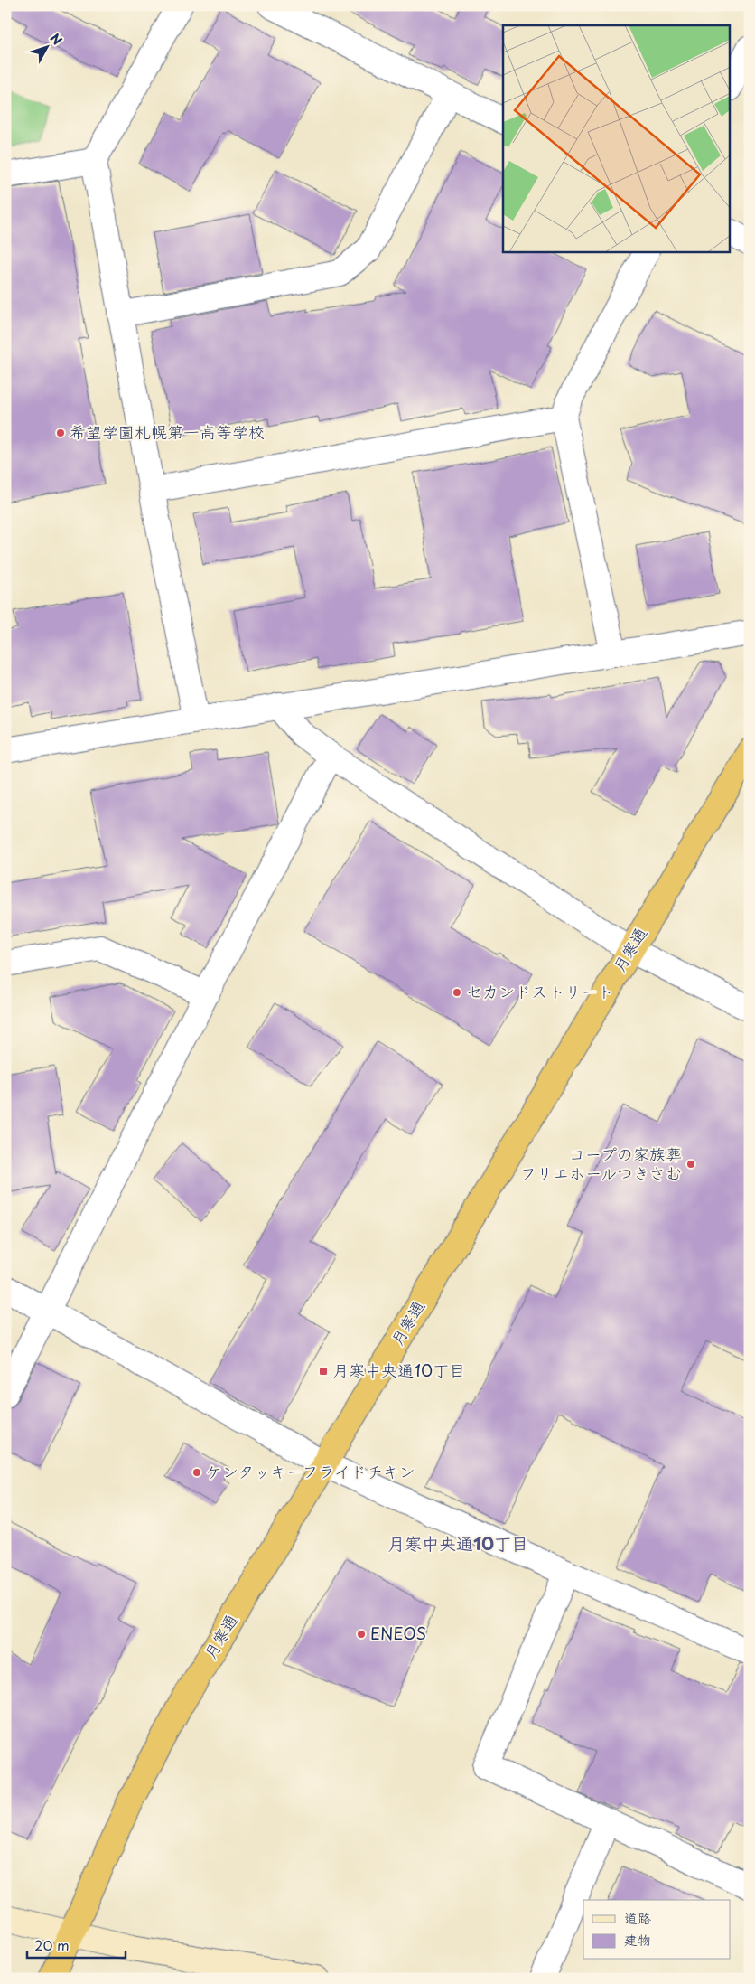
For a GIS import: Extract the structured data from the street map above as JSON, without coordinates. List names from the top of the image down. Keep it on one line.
{"streets":{"highway":["月寒通"]},"districts":["月寒中央通10丁目"],"places":{"other":["希望学園札幌第一高等学校","セカンドストリート","コープの家族葬 フリエホールつきさむ","ケンタッキーフライドチキン","ENEOS"],"transit":["月寒中央通10丁目"]},"legend":["道路","建物"],"scale_bar":"20 m","north":"top right"}
